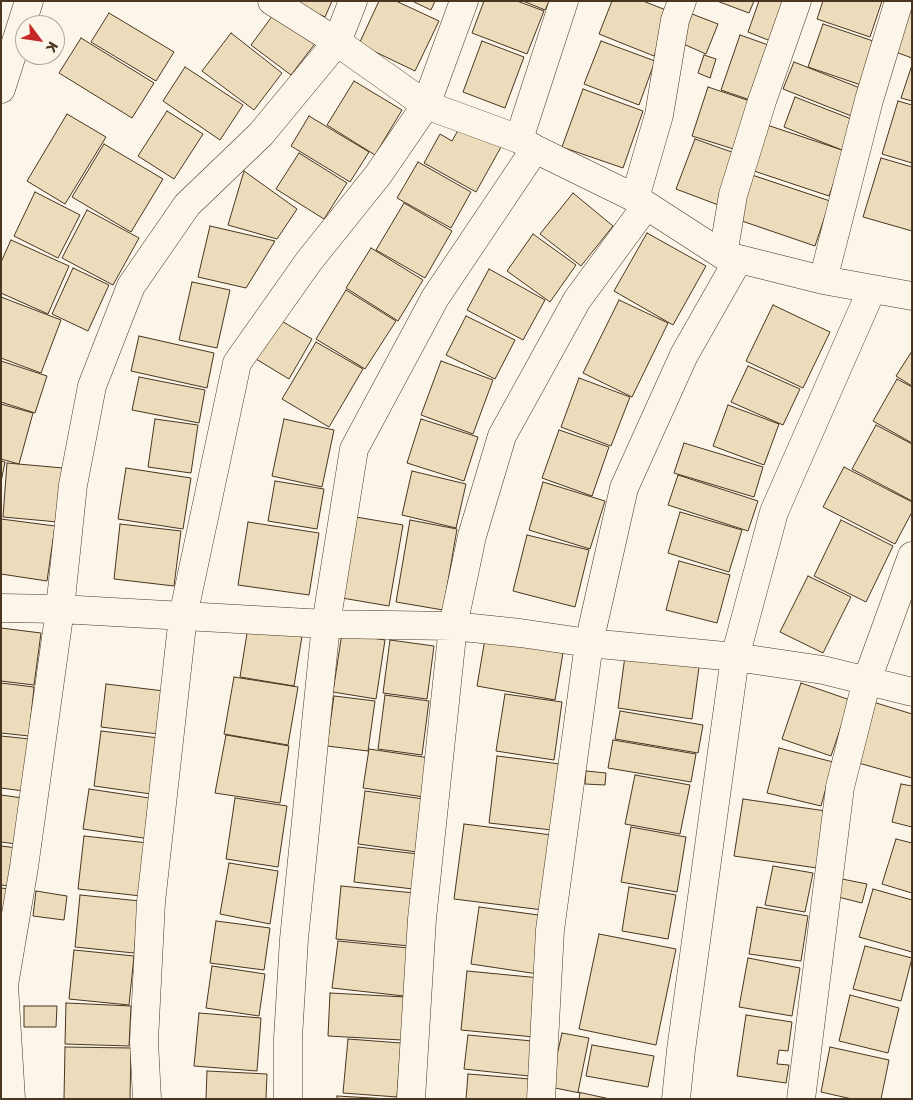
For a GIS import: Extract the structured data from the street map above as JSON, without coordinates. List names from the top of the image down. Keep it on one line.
{"north":"bottom right"}
